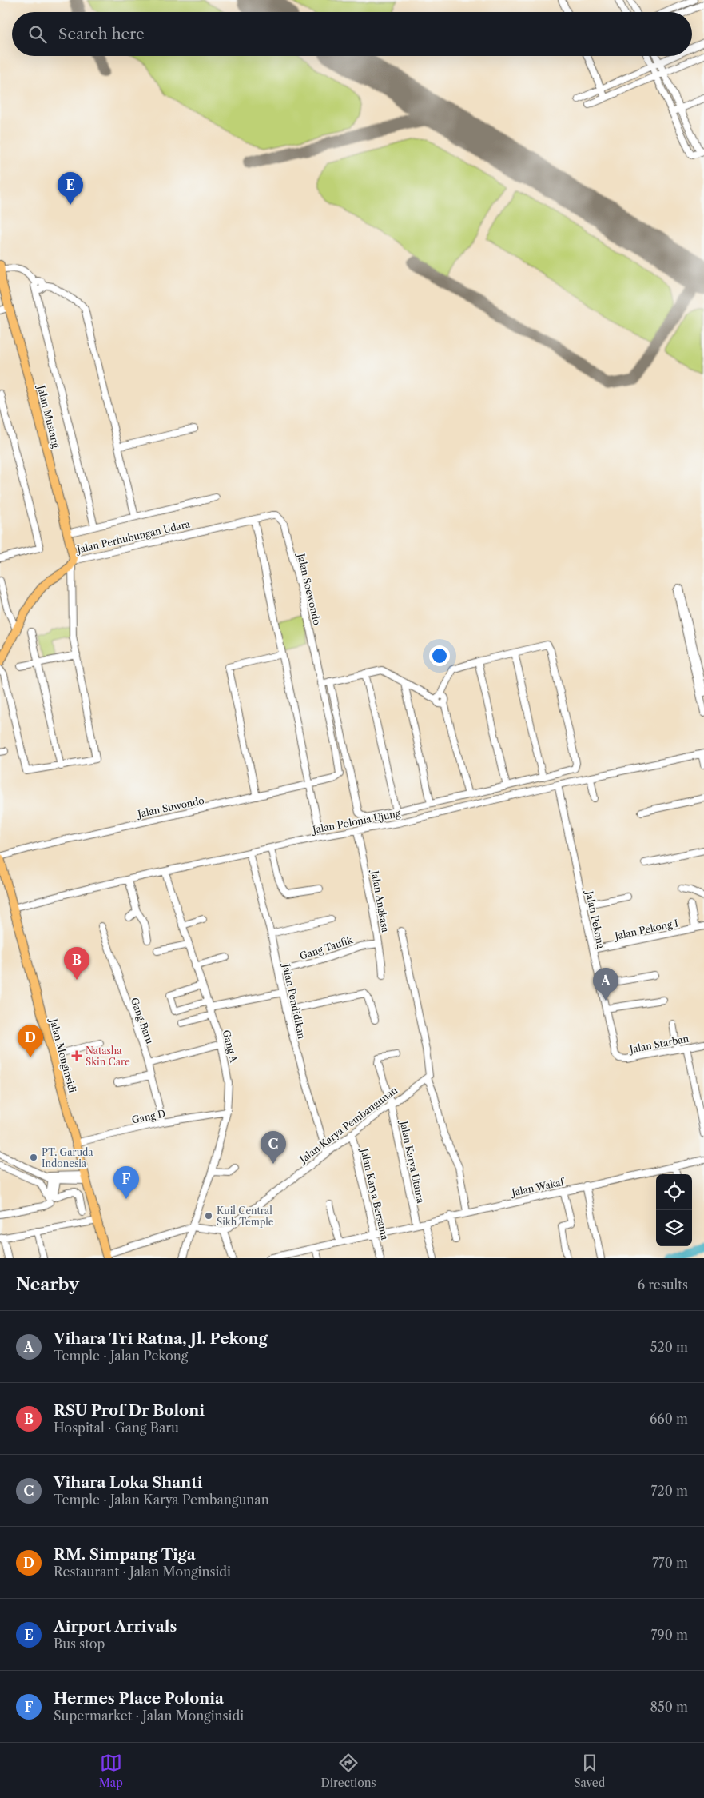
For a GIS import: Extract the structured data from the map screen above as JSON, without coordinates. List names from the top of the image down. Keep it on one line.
{"streets":{"main road":["Jalan Mustang","Jalan Perhubungan Udara","Jalan Monginsidi"],"street":["Jalan Soewondo","Jalan Suwondo","Jalan Polonia Ujung","Jalan Angkasa","Jalan Pekong","Jalan Pekong I","Gang Taufik","Jalan Pendidikan","Gang Baru","Jalan Starban","Gang A","Gang D","Jalan Karya Pembangunan","Jalan Karya Utama","Jalan Wakaf","Jalan Karya Bersama"]},"crossings":[["Jalan Mustang","Jalan Perhubungan Udara"],["Jalan Perhubungan Udara","Jalan Soewondo"],["Jalan Soewondo","Jalan Suwondo"],["Jalan Suwondo","Jalan Monginsidi"],["Jalan Polonia Ujung","Jalan Angkasa"],["Jalan Polonia Ujung","Jalan Pekong"],["Jalan Polonia Ujung","Jalan Pendidikan"],["Jalan Polonia Ujung","Gang A"],["Jalan Polonia Ujung","Jalan Monginsidi"],["Jalan Angkasa","Gang Taufik"],["Jalan Pekong","Jalan Pekong I"],["Jalan Pekong","Jalan Starban"],["Gang Taufik","Jalan Pendidikan"],["Jalan Pendidikan","Jalan Karya Pembangunan"],["Gang Baru","Gang D"],["Gang A","Gang D"],["Jalan Monginsidi","Gang D"],["Jalan Karya Pembangunan","Jalan Karya Utama"],["Jalan Karya Pembangunan","Jalan Karya Bersama"],["Jalan Karya Utama","Jalan Wakaf"],["Jalan Wakaf","Jalan Karya Bersama"]],"places":{"health":["Natasha Skin Care"],"other":["PT. Garuda Indonesia","Kuil Central Sikh Temple"]},"page":{"search":"Search here","pins":["E","B","A","D","C","F"],"heading":["Nearby","6 results"],"list":[{"mark":"A","name":"Vihara Tri Ratna, Jl. Pekong","note":"Temple · Jalan Pekong","value":"520 m"},{"mark":"B","name":"RSU Prof Dr Boloni","note":"Hospital · Gang Baru","value":"660 m"},{"mark":"C","name":"Vihara Loka Shanti","note":"Temple · Jalan Karya Pembangunan","value":"720 m"},{"mark":"D","name":"RM. Simpang Tiga","note":"Restaurant · Jalan Monginsidi","value":"770 m"},{"mark":"E","name":"Airport Arrivals","note":"Bus stop","value":"790 m"},{"mark":"F","name":"Hermes Place Polonia","note":"Supermarket · Jalan Monginsidi","value":"850 m"}],"nav":["Map","Directions","Saved"]}}
